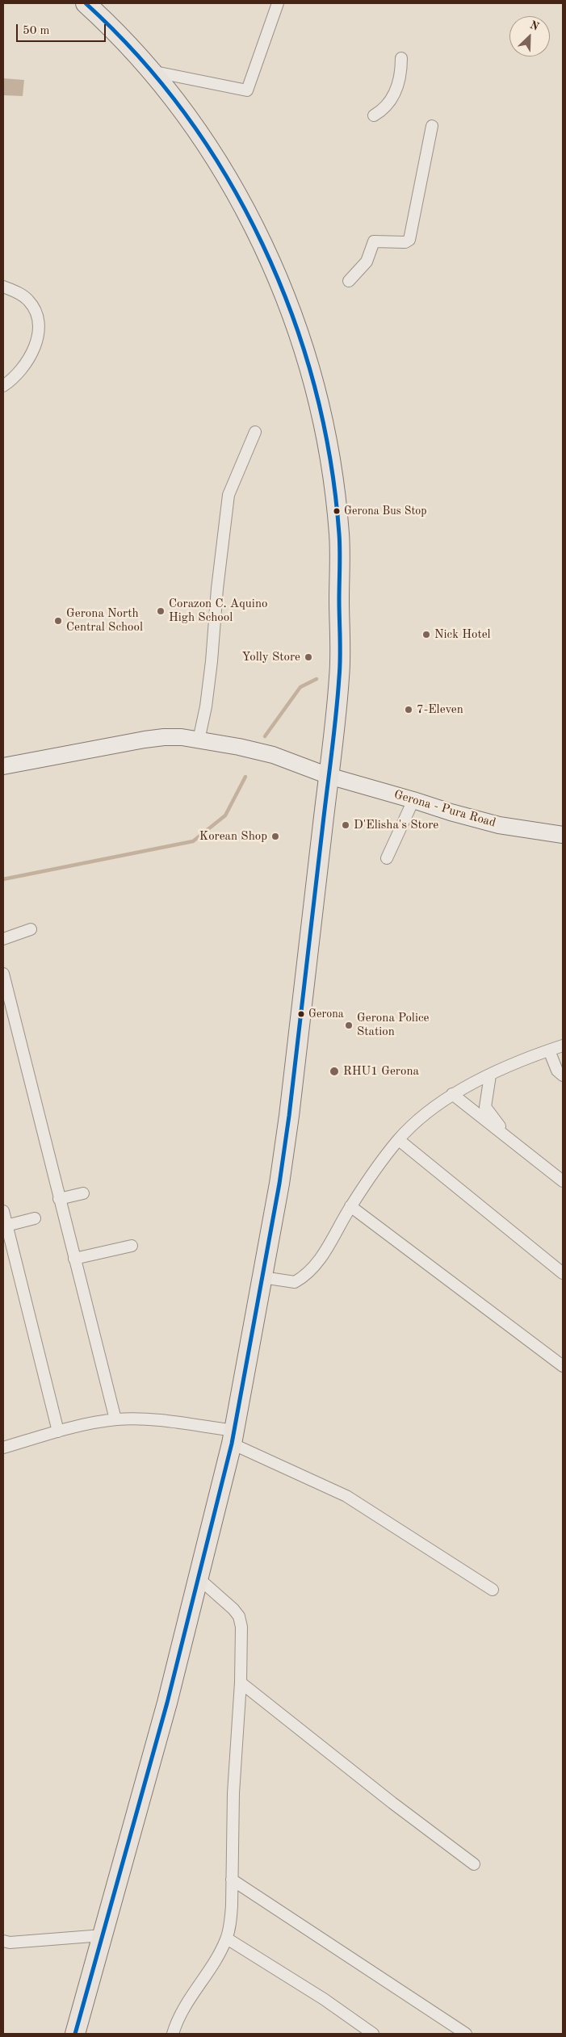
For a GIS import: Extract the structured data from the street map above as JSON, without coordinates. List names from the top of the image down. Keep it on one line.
{"streets":{"main road":["Gerona - Pura Road"]},"places":["Gerona Bus Stop","Corazon C. Aquino High School","Gerona North Central School","Nick Hotel","Yolly Store","7-Eleven","D'Elisha's Store","Korean Shop","Gerona","Gerona Police Station","RHU1 Gerona"],"scale_bar":"50 m","north":"top right"}
